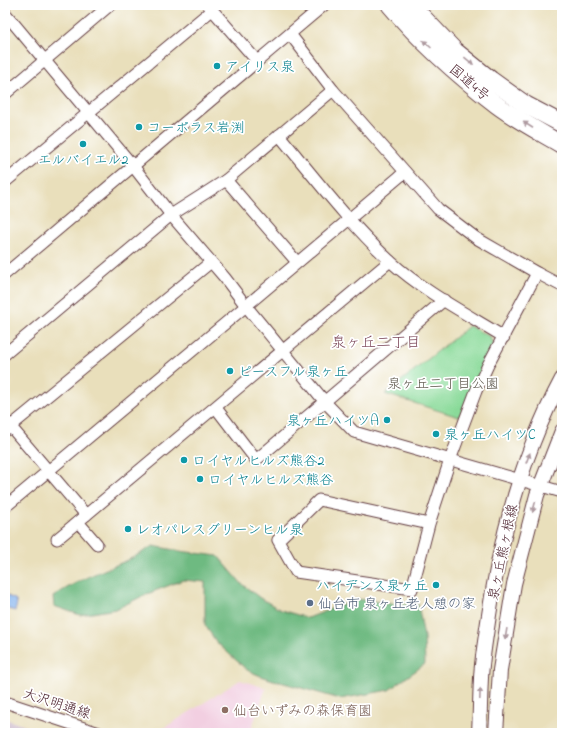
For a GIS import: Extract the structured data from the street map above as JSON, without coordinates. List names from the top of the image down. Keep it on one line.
{"streets":{"highway":["国道4号"],"main road":["泉ヶ丘熊ヶ根線"],"street":["大沢明通線"]},"districts":["泉ヶ丘二丁目"],"parks":["泉ヶ丘二丁目公園"],"places":["アイリス泉","コーポラス岩渕","エルバイエル2","ピースフル泉ヶ丘","泉ヶ丘ハイツA","泉ヶ丘ハイツC","ロイヤルヒルズ熊谷2","ロイヤルヒルズ熊谷","レオパレスグリーンヒル泉","ハイデンス泉ヶ丘","仙台市 泉ヶ丘老人憩の家","仙台いずみの森保育園"]}
